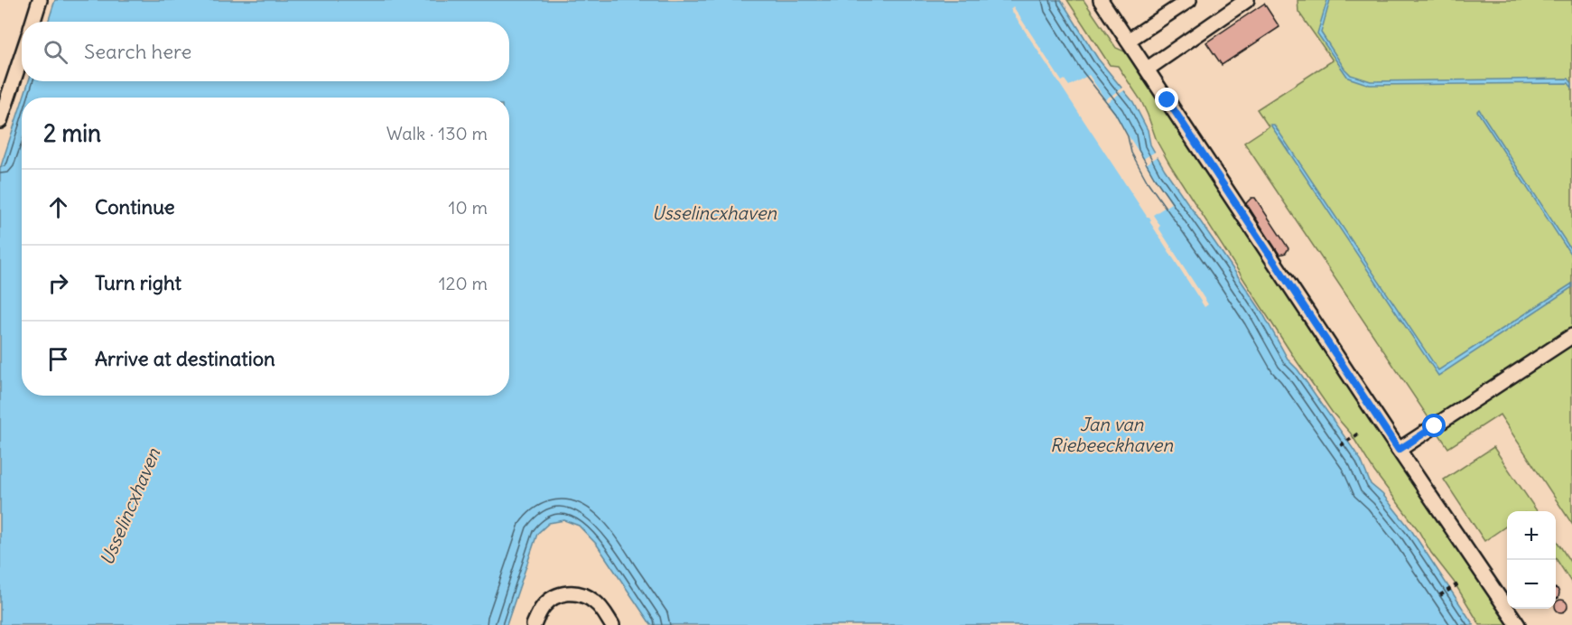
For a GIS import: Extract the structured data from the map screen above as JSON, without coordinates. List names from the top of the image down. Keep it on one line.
{"water":["Usselincxhaven","Jan van Riebeeckhaven"],"page":{"search":"Search here","heading":["2 min","Walk · 130 m"],"list":[["Continue","10 m"],["Turn right","120 m"],"Arrive at destination"],"map_buttons":["+","−"]}}
